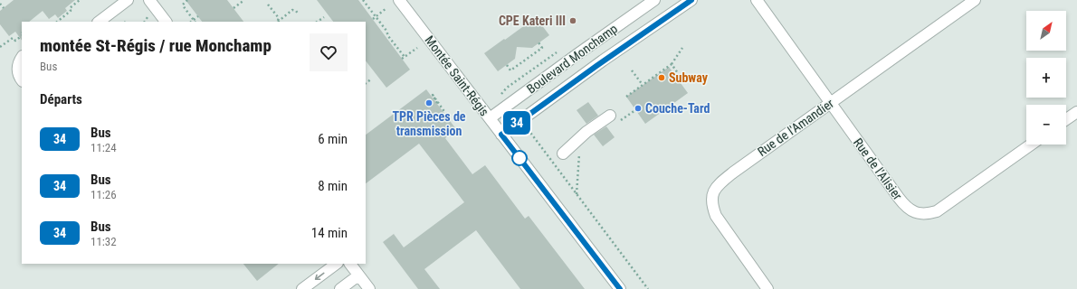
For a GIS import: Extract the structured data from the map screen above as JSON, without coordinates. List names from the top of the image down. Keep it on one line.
{"streets":{"street":["Boulevard Monchamp","Montée Saint-Régis","Rue de l'Amandier","Rue de l'Alisier"]},"crossings":[["Boulevard Monchamp","Montée Saint-Régis"],["Rue de l'Amandier","Rue de l'Alisier"]],"places":["CPE Kateri III","Subway","TPR Pièces de transmission","Couche-Tard"],"lines":["bus line 34"],"north":"top right","page":{"on_map":"34","map_buttons":["+","−"],"heading":[["montée St-Régis / rue Monchamp","Bus"],"Départs"],"list":[{"mark":"34","name":"Bus","note":"11:24","value":"6 min"},{"mark":"34","name":"Bus","note":"11:26","value":"8 min"},{"mark":"34","name":"Bus","note":"11:32","value":"14 min"}]}}
